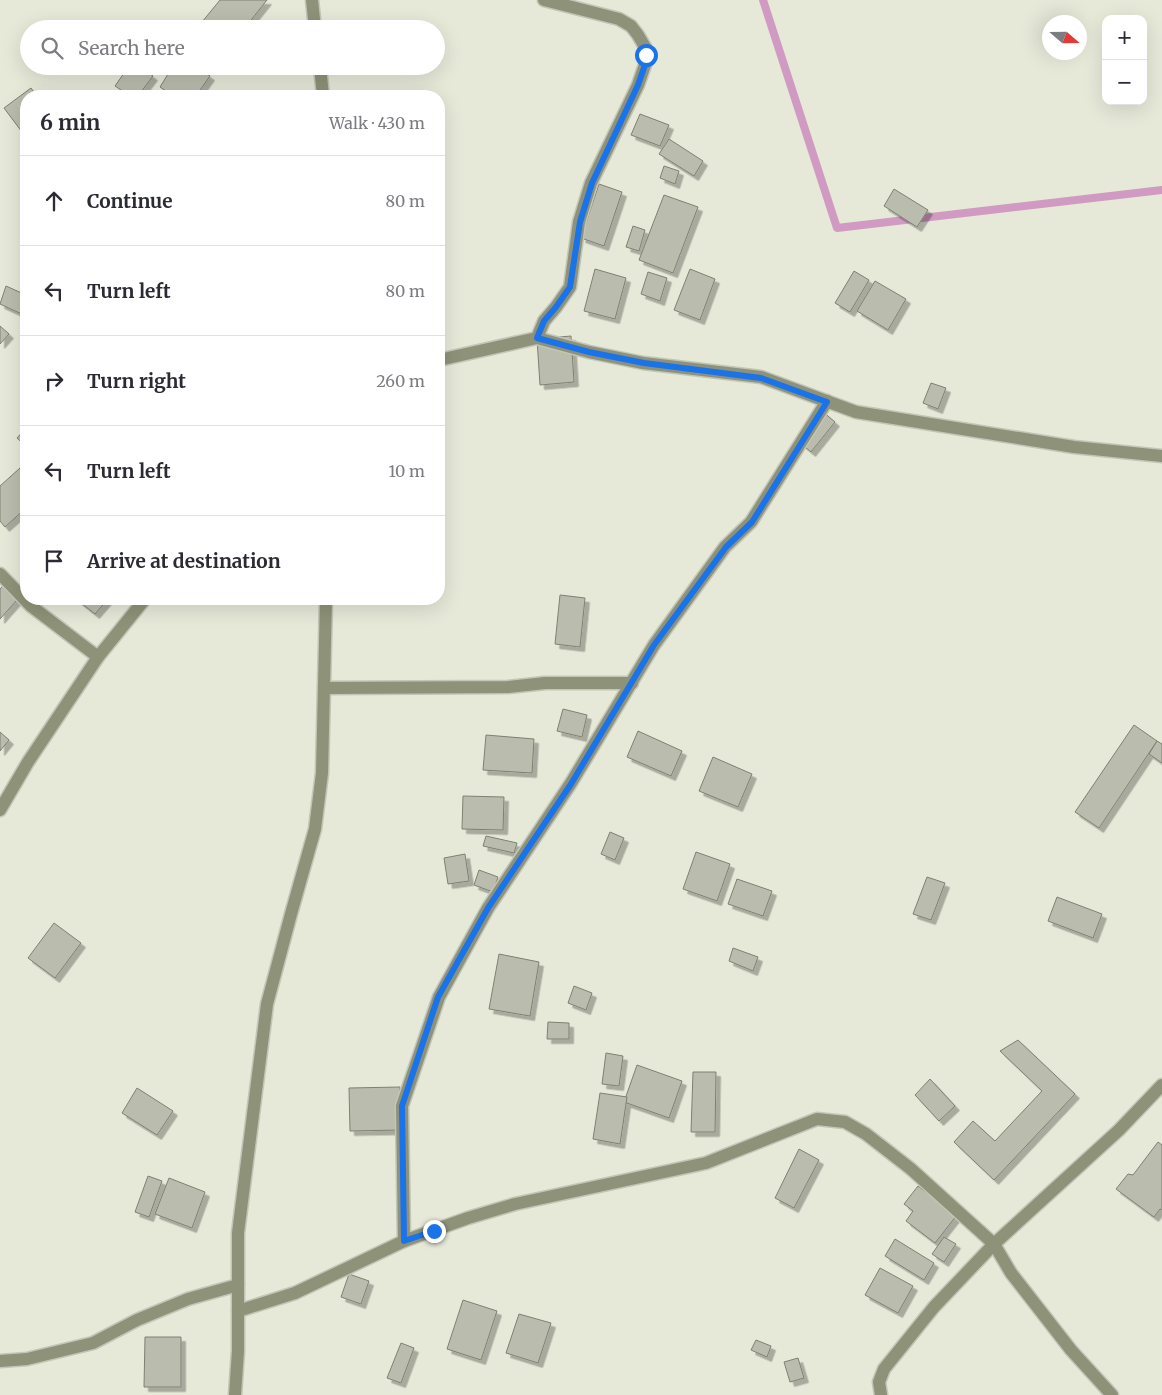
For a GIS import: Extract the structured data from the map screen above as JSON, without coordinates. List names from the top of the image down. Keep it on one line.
{"north":"right","page":{"map_buttons":["+","−"],"search":"Search here","heading":["6 min","Walk · 430 m"],"list":[["Continue","80 m"],["Turn left","80 m"],["Turn right","260 m"],["Turn left","10 m"],"Arrive at destination"]}}
